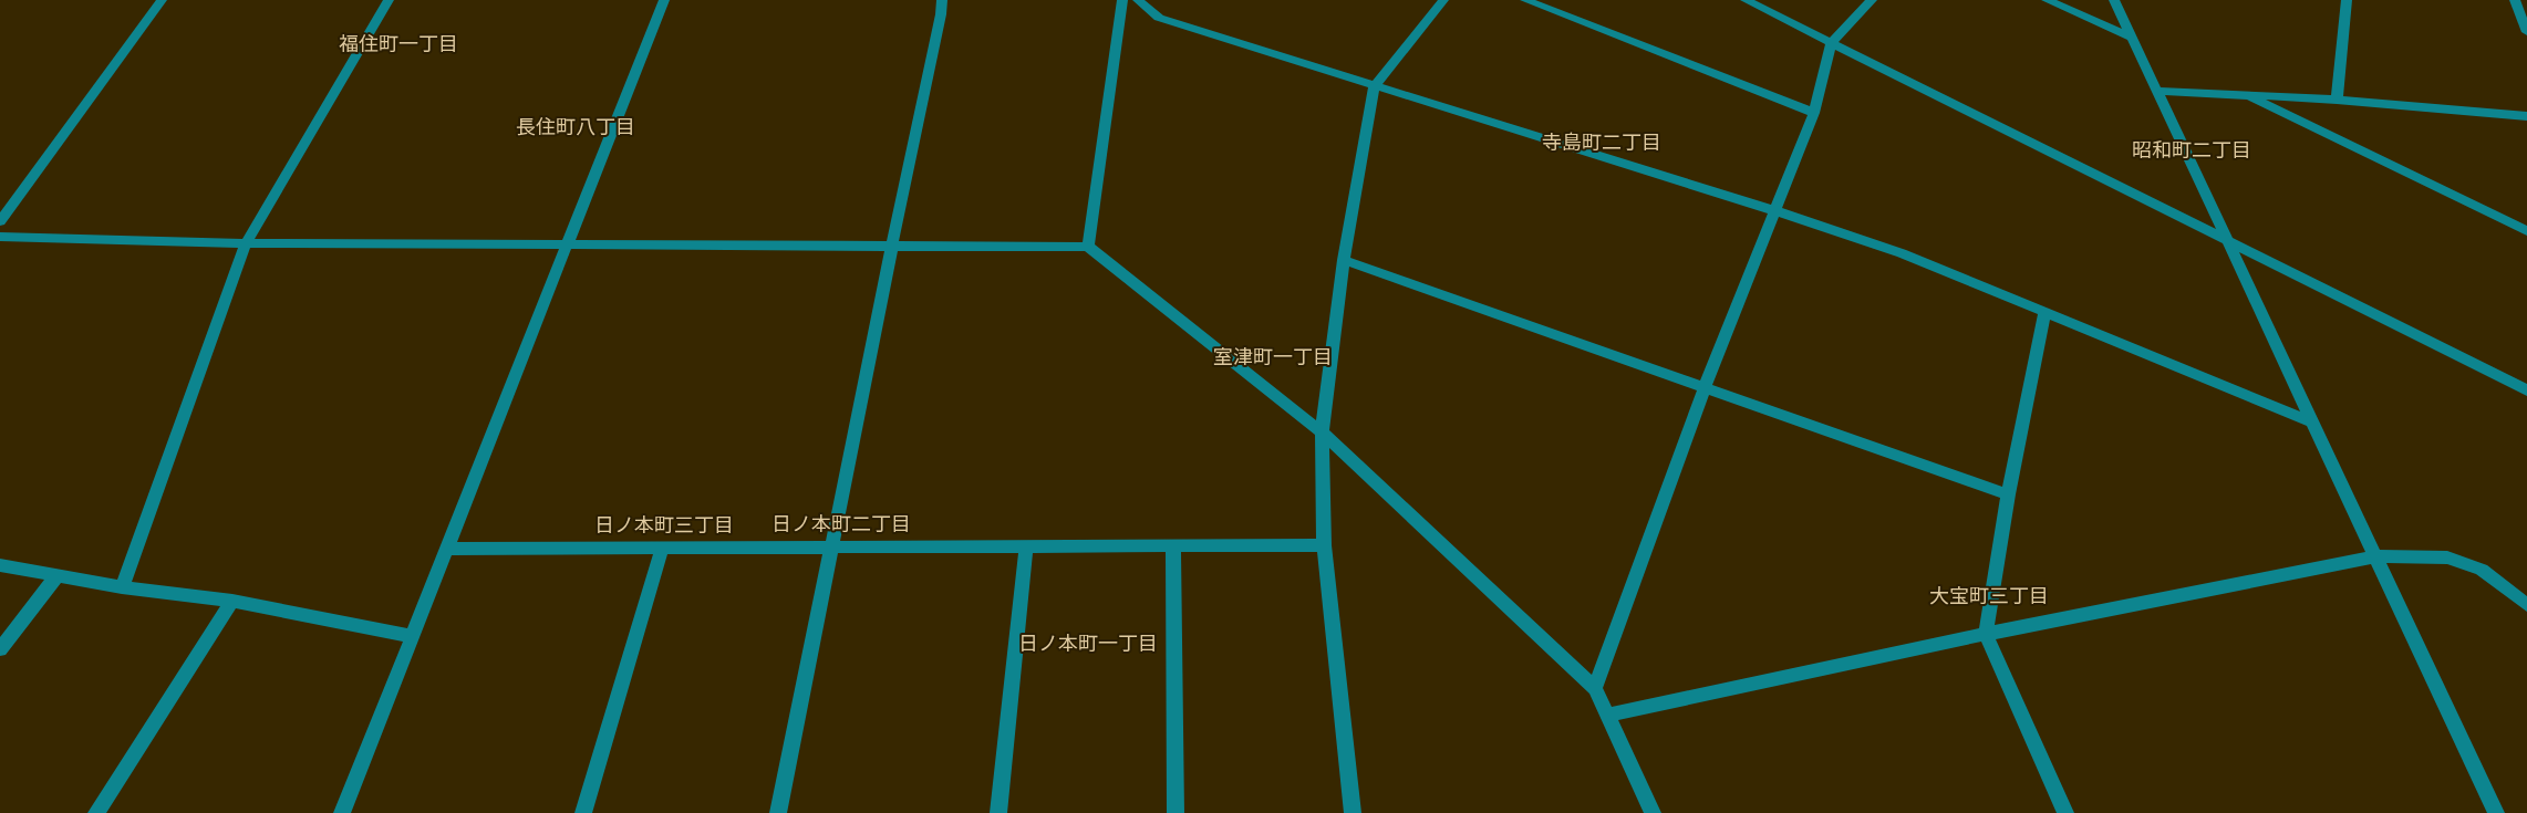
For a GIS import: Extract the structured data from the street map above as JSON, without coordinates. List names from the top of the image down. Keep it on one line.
{"districts":["福住町一丁目","長住町八丁目","寺島町二丁目","昭和町二丁目","室津町一丁目","日ノ本町二丁目","日ノ本町三丁目","大宝町三丁目","日ノ本町一丁目"]}
